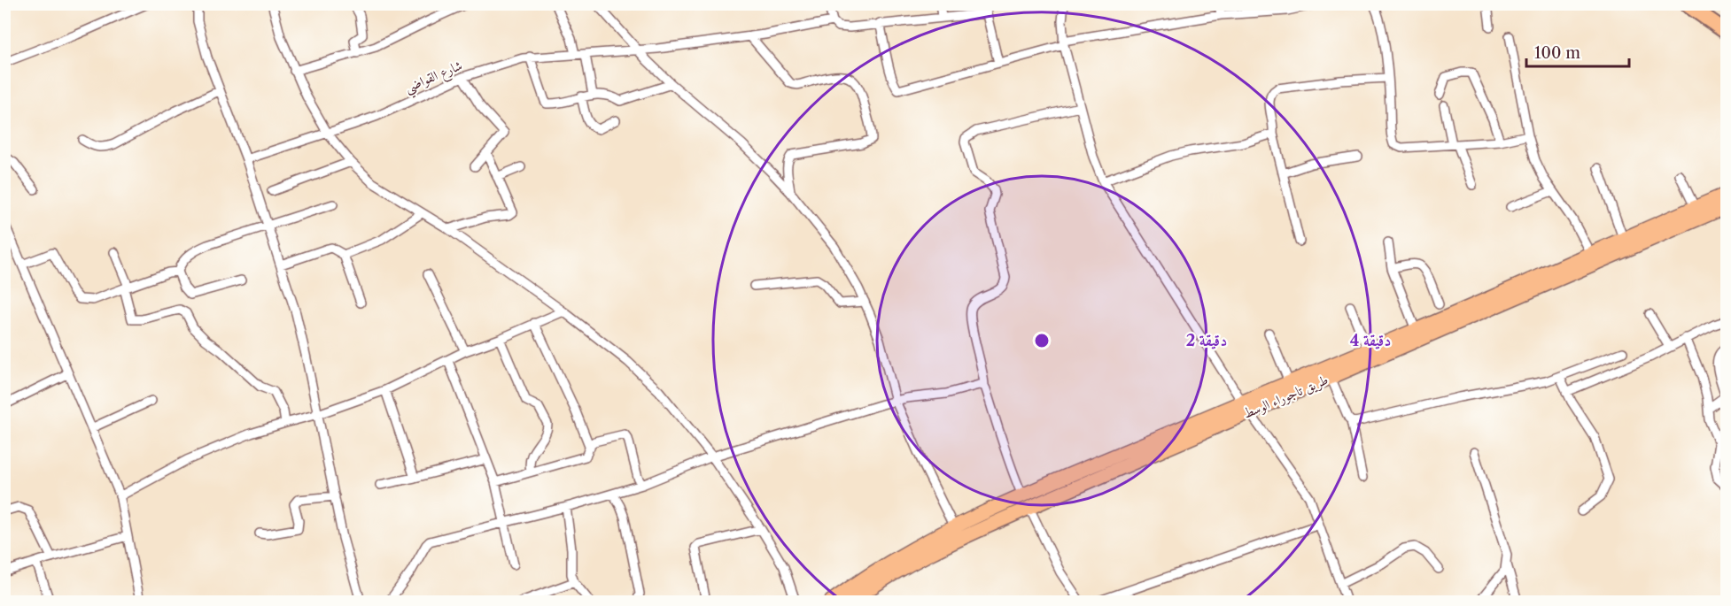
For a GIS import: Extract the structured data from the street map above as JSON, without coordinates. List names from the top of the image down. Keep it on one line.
{"streets":{"main road":["طريق تاجوراء الوسط"],"street":["شارع القواضي"]},"scale_bar":"100 m","rings":["2 دقيقة","4 دقيقة"]}
